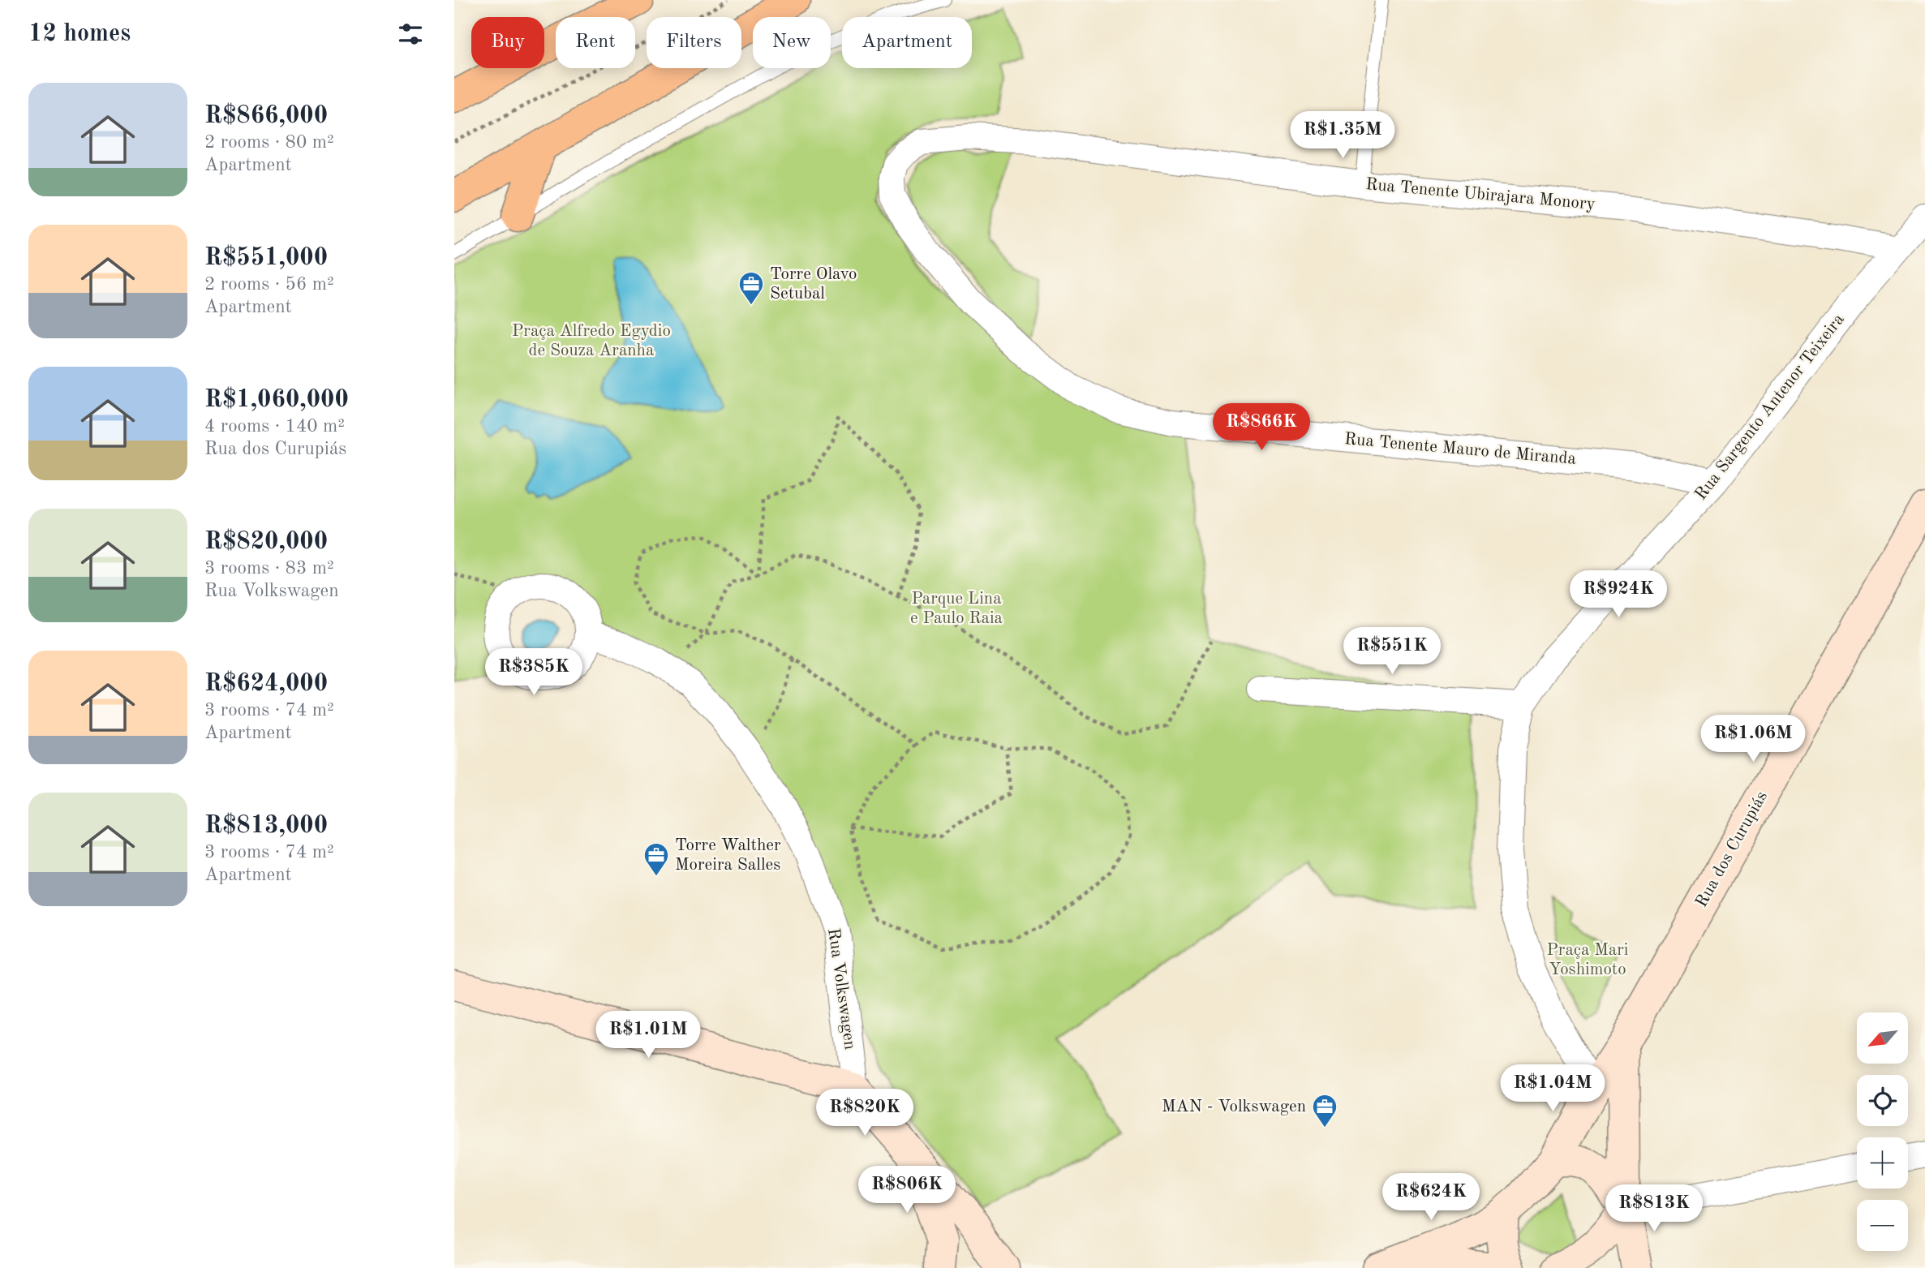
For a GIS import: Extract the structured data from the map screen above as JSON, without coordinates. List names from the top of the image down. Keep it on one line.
{"streets":{"street":["Rua Tenente Ubirajara Monory","Rua Sargento Antenor Teixeira","Rua Tenente Mauro de Miranda","Rua dos Curupiás","Rua Volkswagen"]},"crossings":[["Rua Tenente Ubirajara Monory","Rua Sargento Antenor Teixeira"],["Rua Tenente Ubirajara Monory","Rua Tenente Mauro de Miranda"],["Rua Sargento Antenor Teixeira","Rua Tenente Mauro de Miranda"],["Rua Sargento Antenor Teixeira","Rua dos Curupiás"]],"parks":["Praça Alfredo Egydio de Souza Aranha","Parque Lina e Paulo Raia","Praça Mari Yoshimoto"],"places":{"office":["Torre Olavo Setubal","Torre Walther Moreira Salles","MAN - Volkswagen"]},"north":"bottom left","page":{"heading":"12 homes","chip":["Buy","Rent","Filters","New","Apartment"],"list":[{"name":"R$866,000","note":"2 rooms · 80 m² · Apartment"},{"name":"R$551,000","note":"2 rooms · 56 m² · Apartment"},{"name":"R$1,060,000","note":"4 rooms · 140 m² · Rua dos Curupiás"},{"name":"R$820,000","note":"3 rooms · 83 m² · Rua Volkswagen"},{"name":"R$624,000","note":"3 rooms · 74 m² · Apartment"},{"name":"R$813,000","note":"3 rooms · 74 m² · Apartment"}],"price":["R$1.35M","R$866K","R$924K","R$551K","R$385K","R$1.06M","R$1.01M","R$1.04M","R$820K","R$806K","R$624K","R$813K"],"map_buttons":["+","−"]}}
